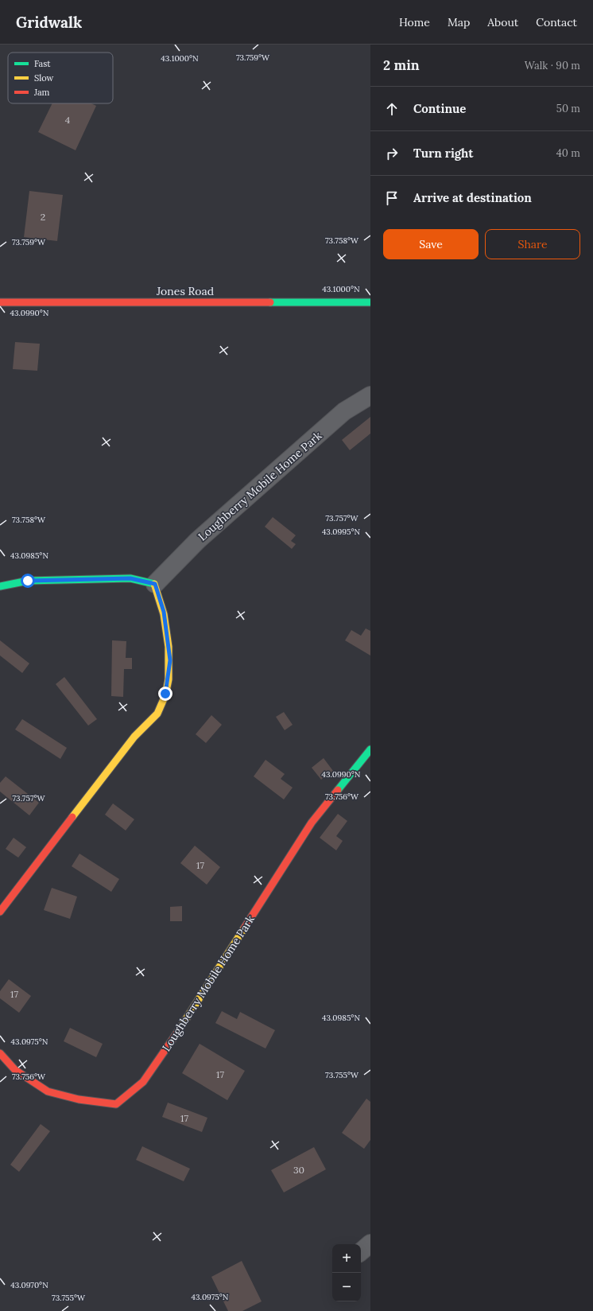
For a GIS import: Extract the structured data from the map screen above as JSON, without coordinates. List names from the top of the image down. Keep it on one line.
{"streets":{"street":["Jones Road","Loughberry Mobile Home Park"]},"house_numbers":["4","2","17","17","17","17","30"],"legend":["Fast","Slow","Jam"],"page":{"header":"Gridwalk","nav":["Home","Map","About","Contact"],"heading":["2 min","Walk · 90 m"],"list":[["Continue","50 m"],["Turn right","40 m"],"Arrive at destination"],"buttons":["Save","Share"],"map_buttons":["+","−"]},"coordinates":["73.759°W","43.1000°N","73.758°W","43.0990°N","73.757°W","43.0995°N","43.0985°N","73.756°W","43.0975°N","73.755°W","43.0970°N"]}
